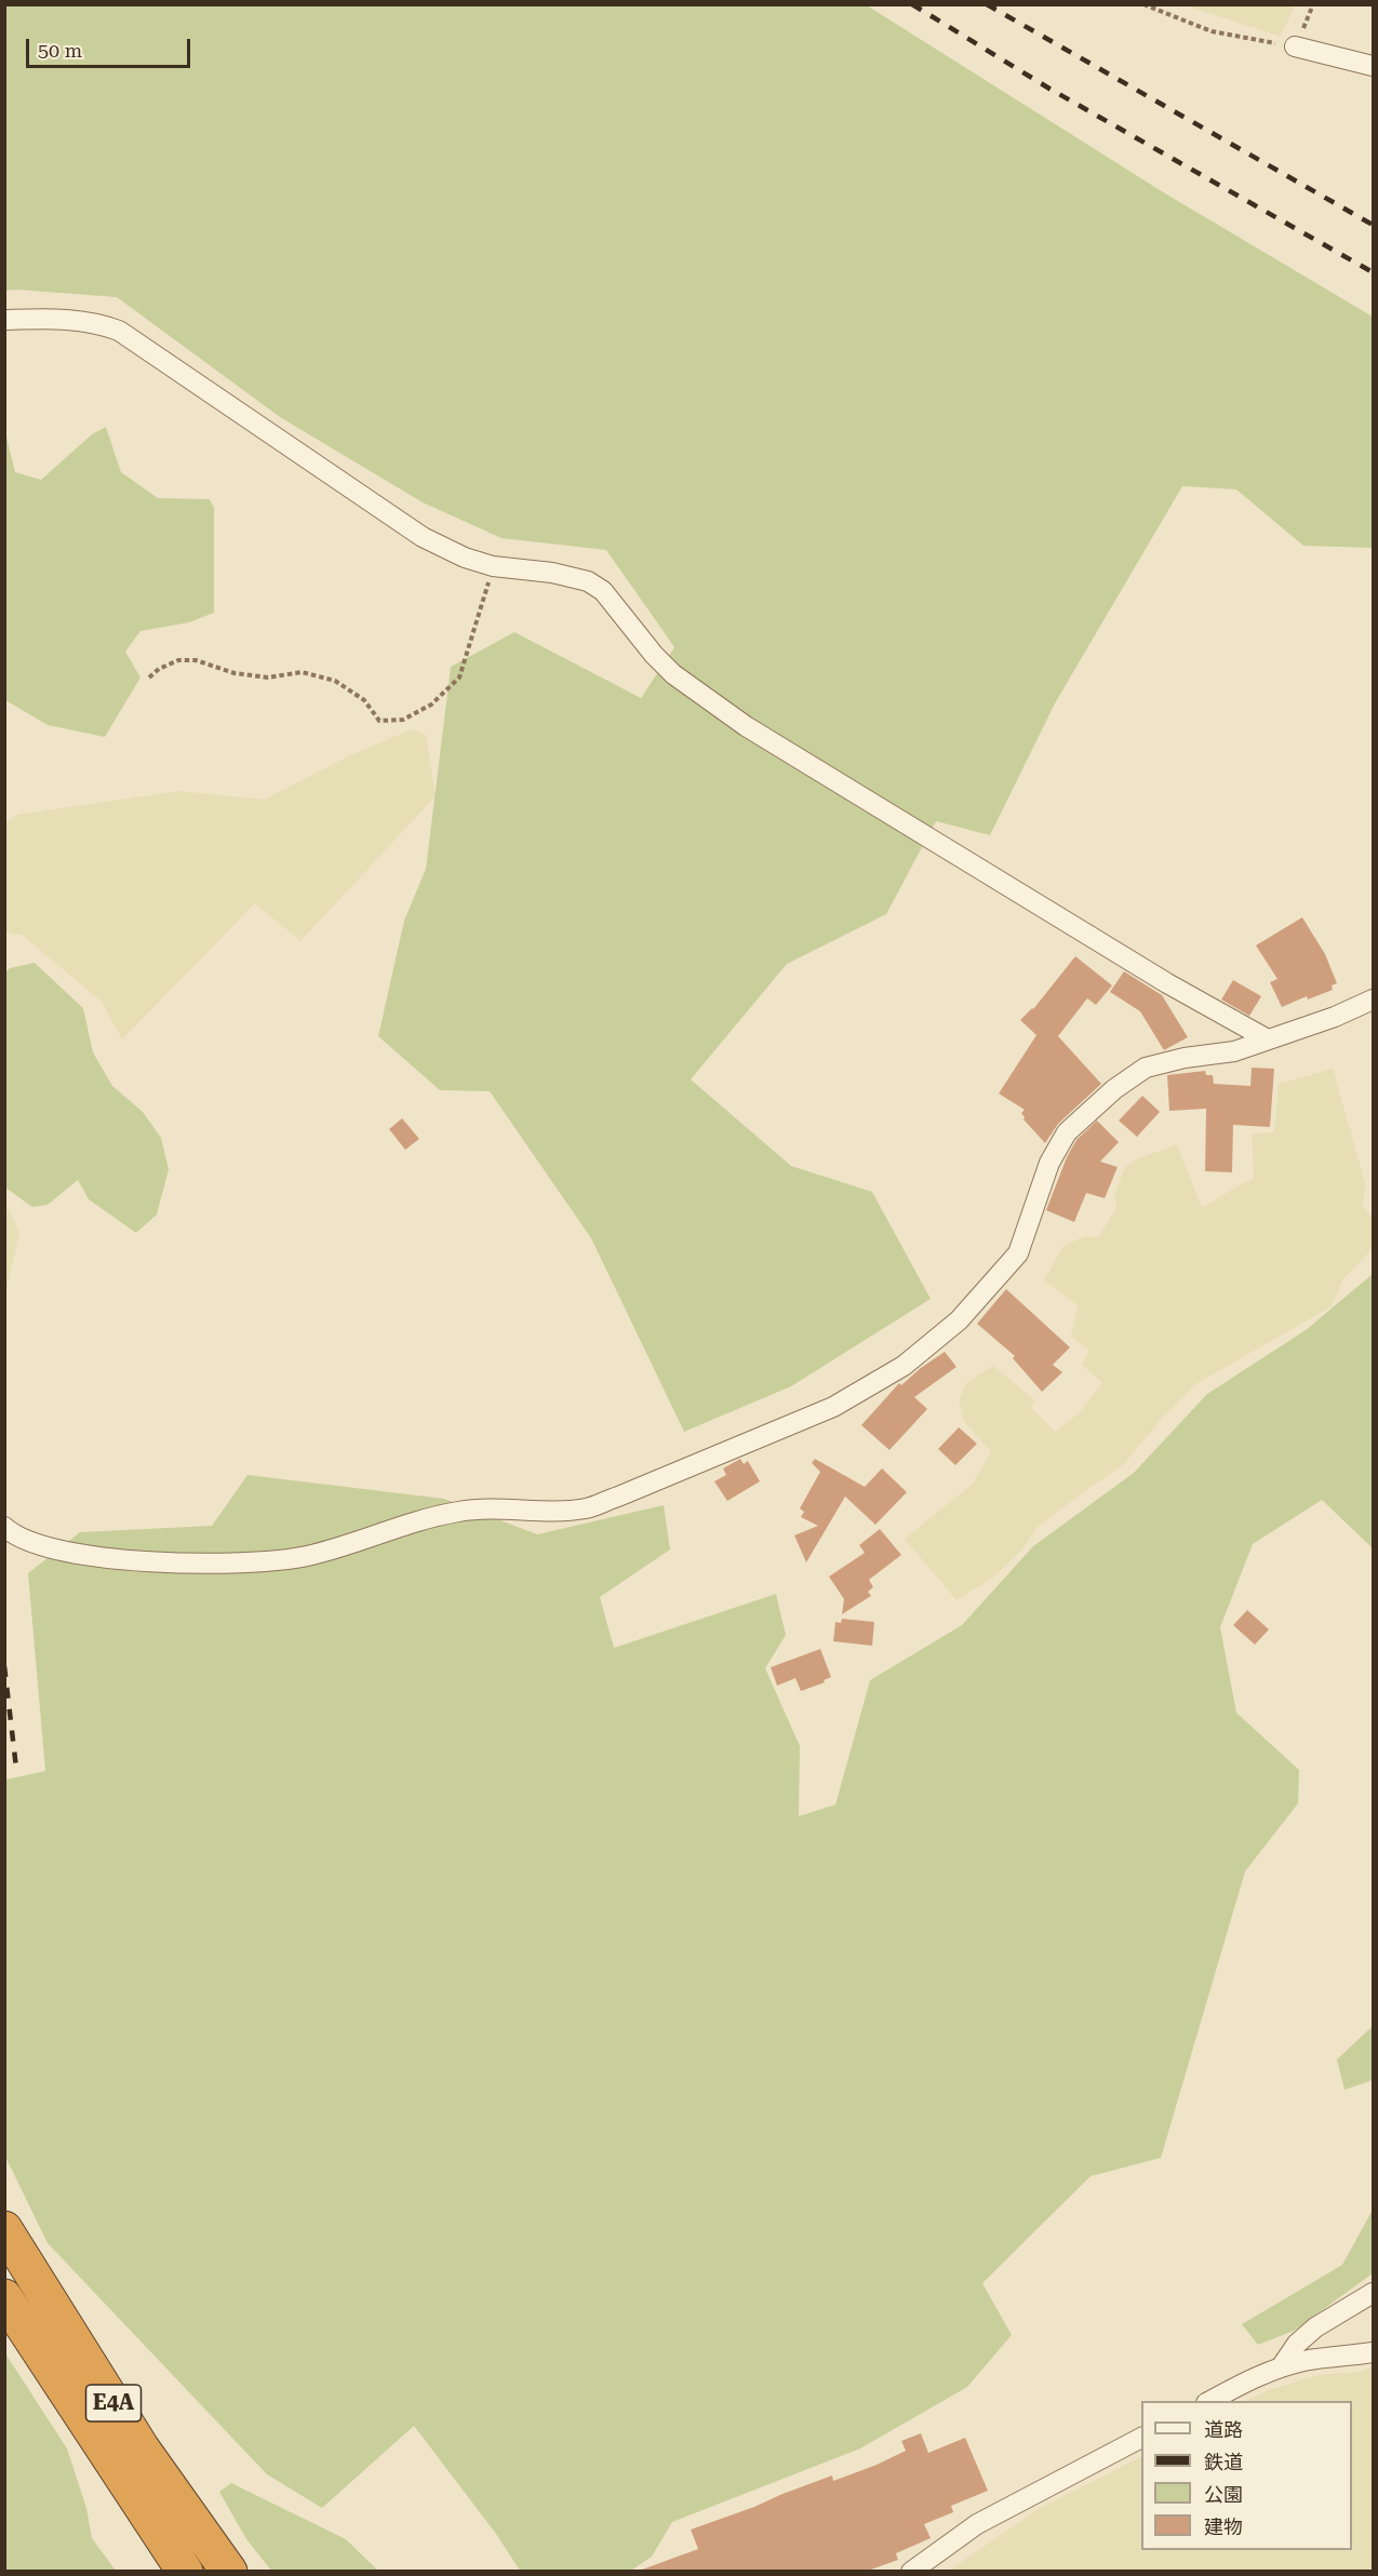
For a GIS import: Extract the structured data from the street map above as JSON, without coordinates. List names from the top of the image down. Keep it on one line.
{"streets":{"highway":["E4A"]},"legend":["道路","鉄道","公園","建物"],"scale_bar":"50 m"}
